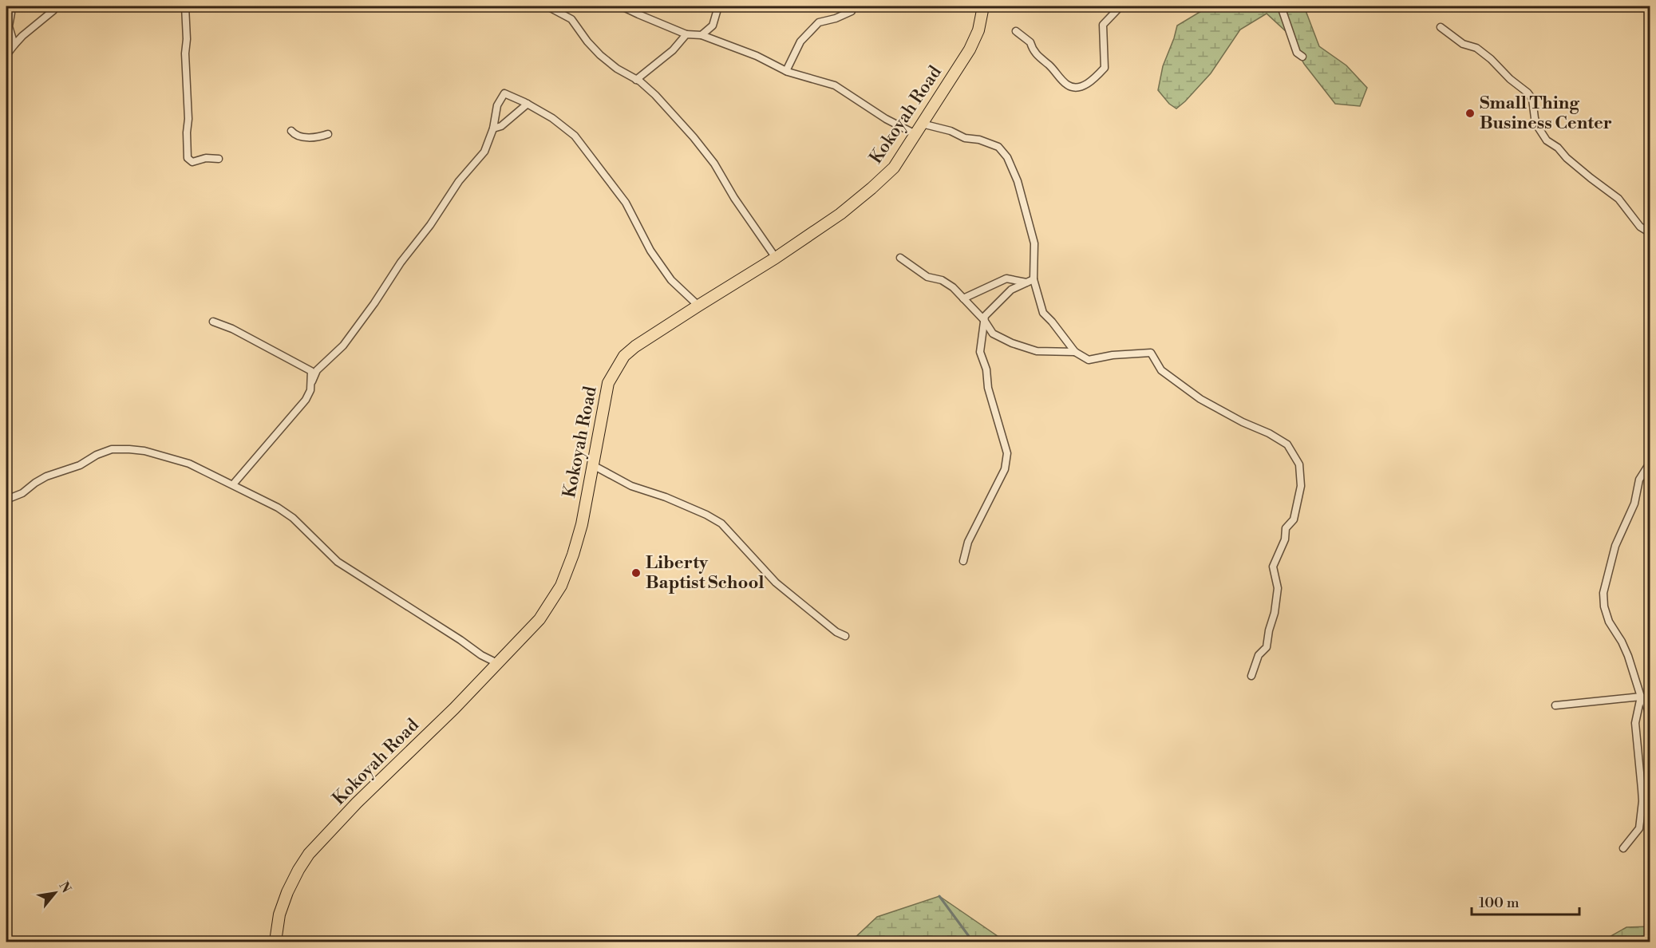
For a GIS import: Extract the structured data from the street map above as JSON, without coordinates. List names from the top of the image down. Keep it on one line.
{"streets":{"main road":["Kokoyah Road"]},"places":["Small Thing Business Center","Liberty Baptist School"],"scale_bar":"100 m","north":"top right"}
